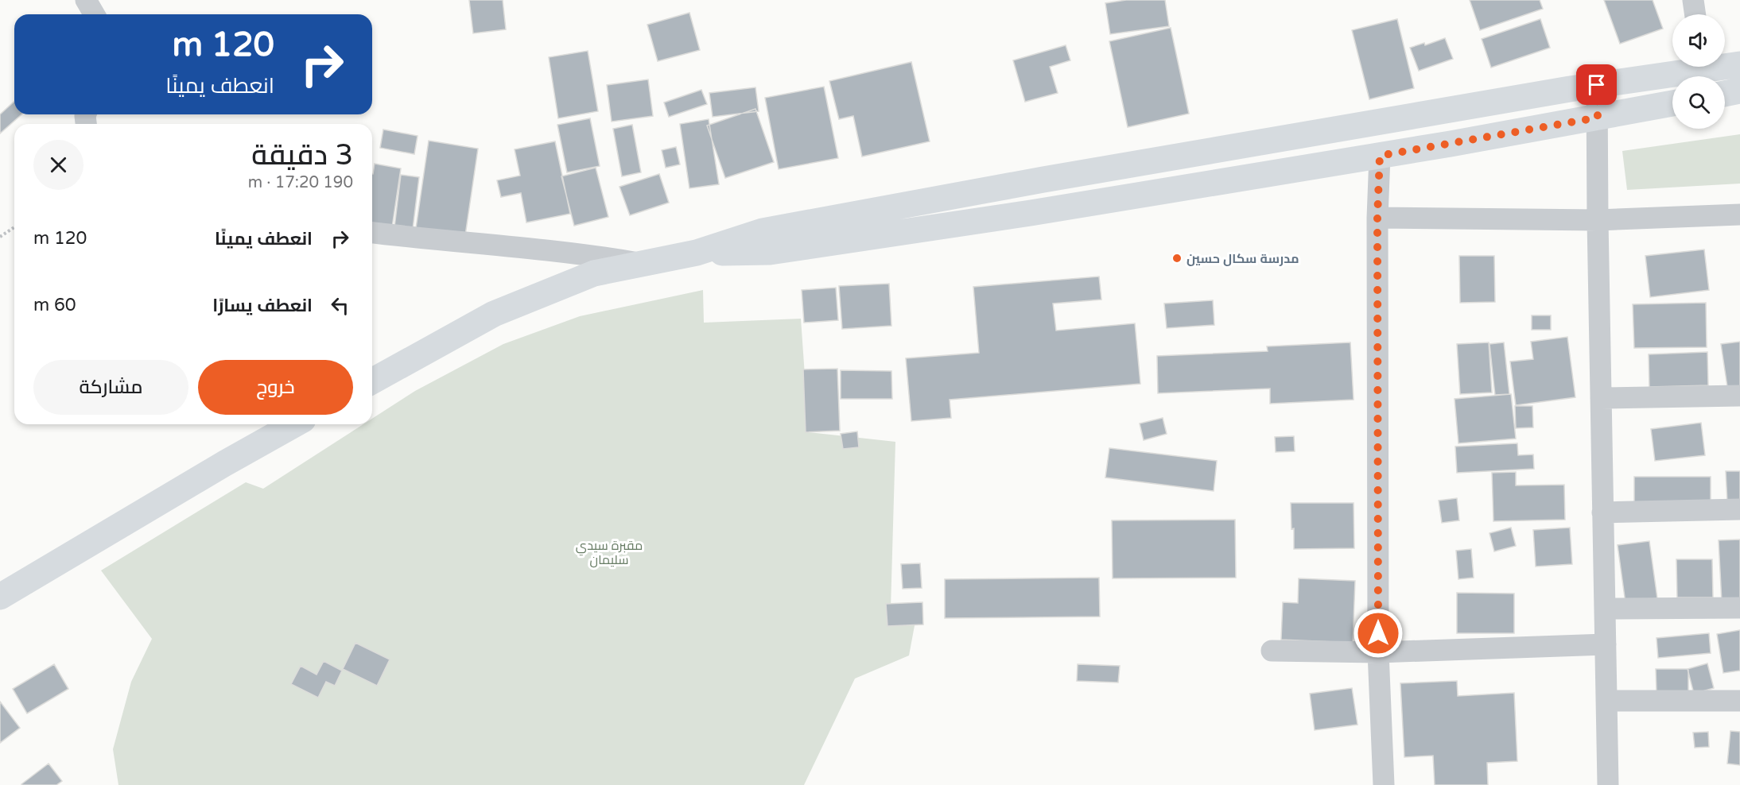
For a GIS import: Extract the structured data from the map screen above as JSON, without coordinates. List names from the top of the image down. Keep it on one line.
{"parks":["مقبرة سيدي سليمان"],"places":["مدرسة سكال حسين"],"page":{"turn":["120 m","انعطف يمينًا"],"heading":["3 دقيقة","190 m · 17:20"],"list":[{"name":"انعطف يمينًا","value":"120 m"},{"name":"انعطف يسارًا","value":"60 m"}],"buttons":["خروج","مشاركة"]}}
